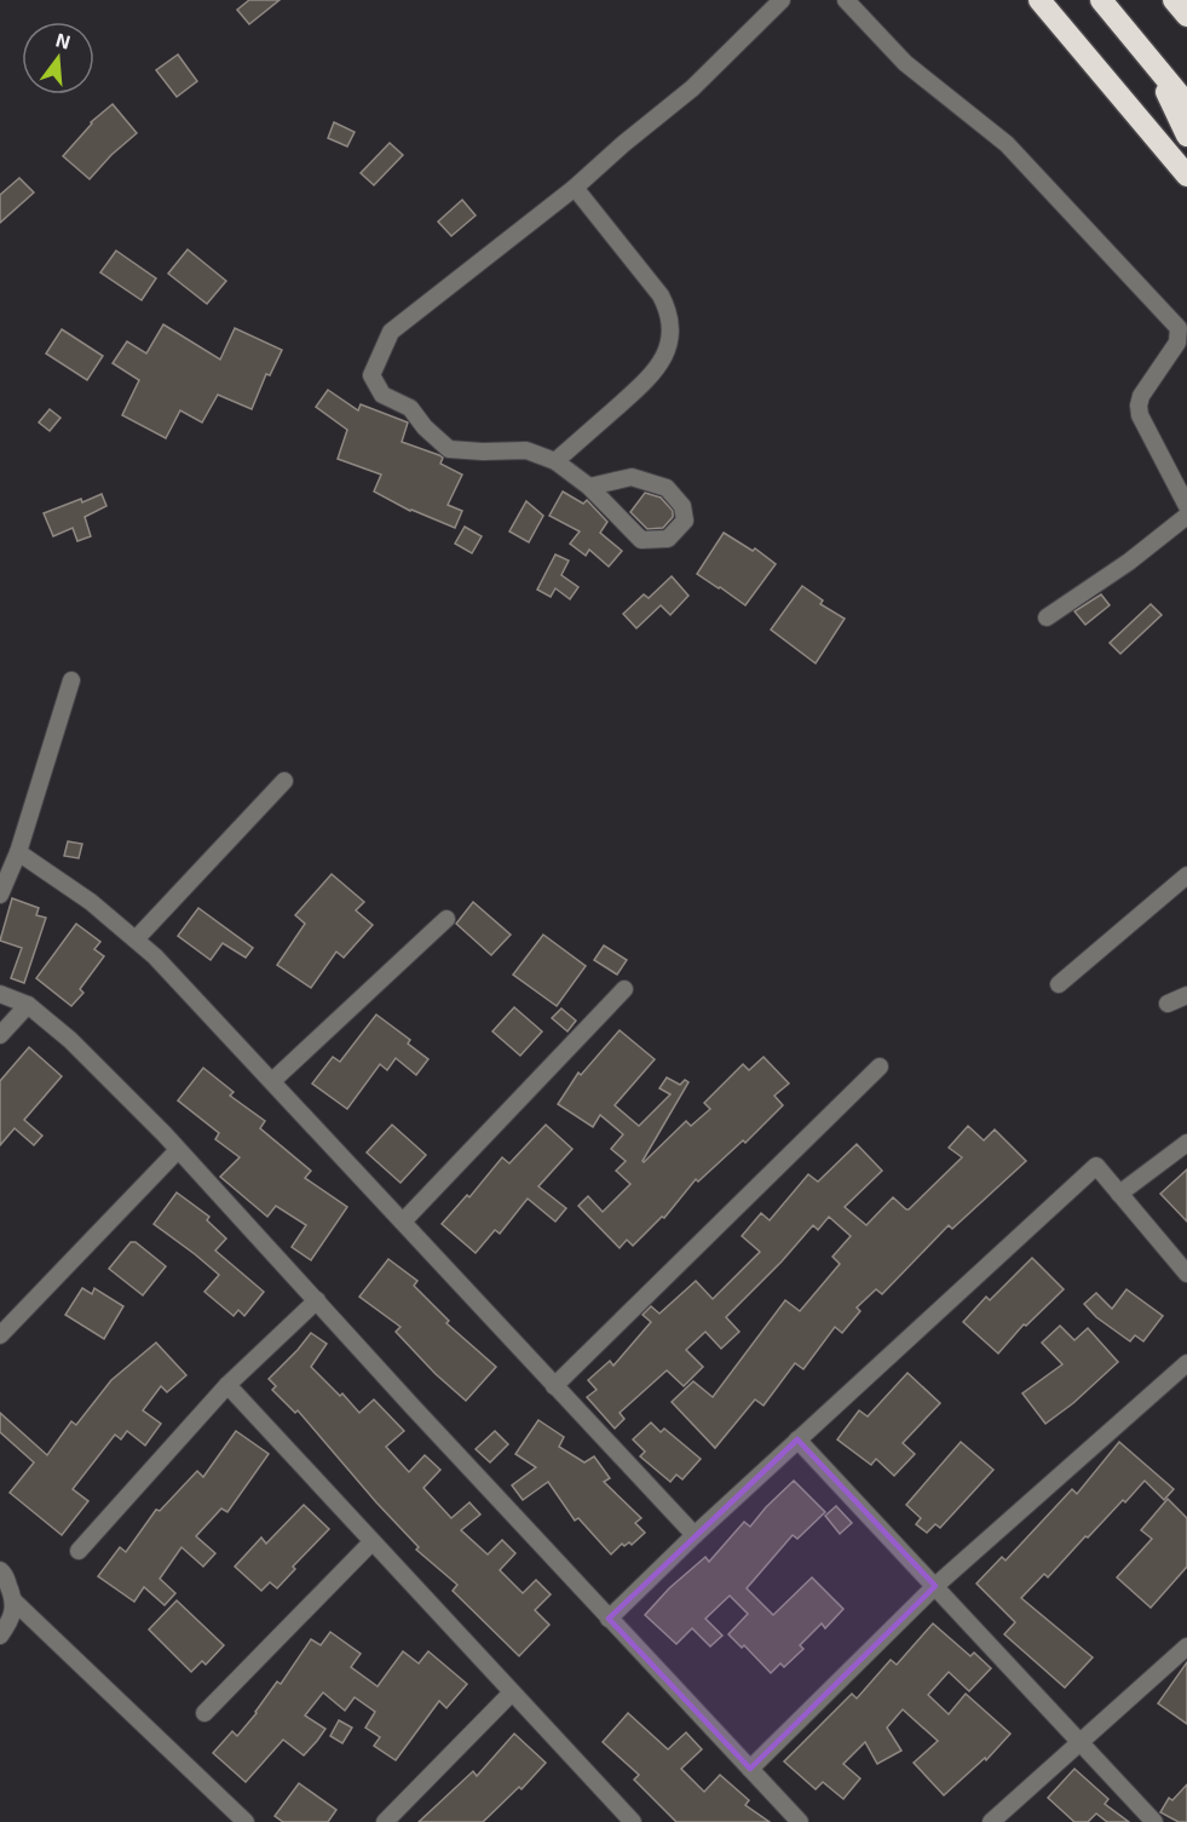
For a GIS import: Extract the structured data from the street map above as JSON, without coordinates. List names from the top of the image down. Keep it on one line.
{"north":"top"}
